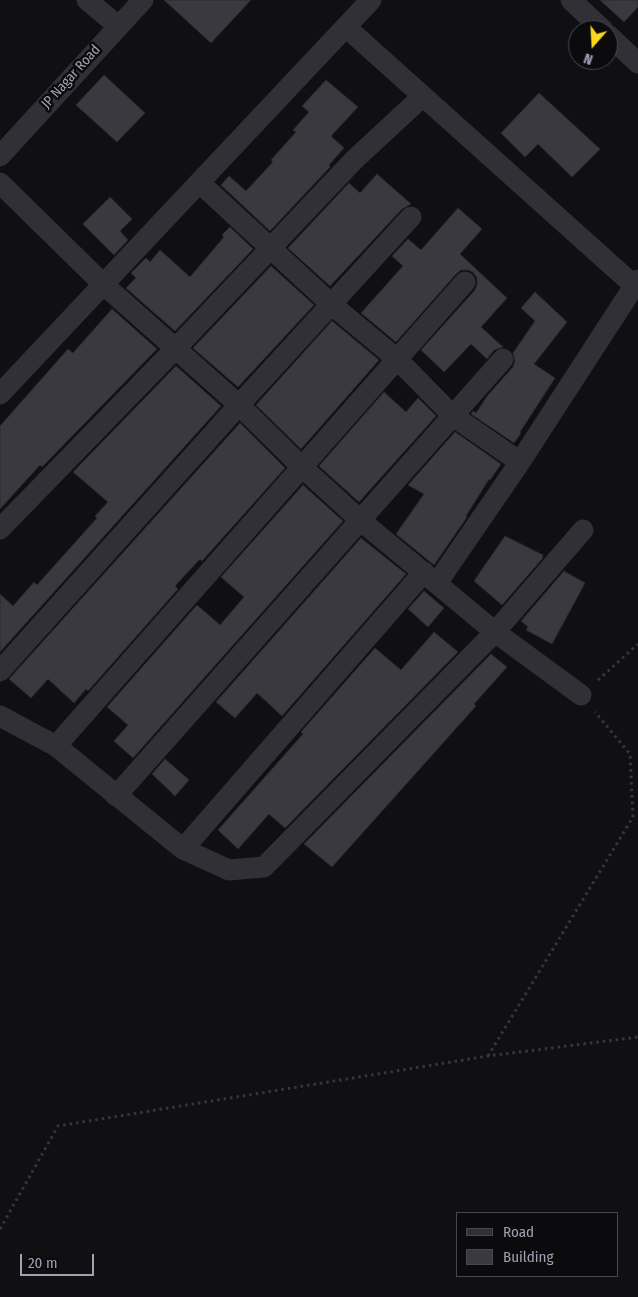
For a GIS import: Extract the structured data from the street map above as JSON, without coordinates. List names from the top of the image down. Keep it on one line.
{"streets":{"street":["JP Nagar Road"]},"legend":["Road","Building"],"scale_bar":"20 m","north":"bottom"}
